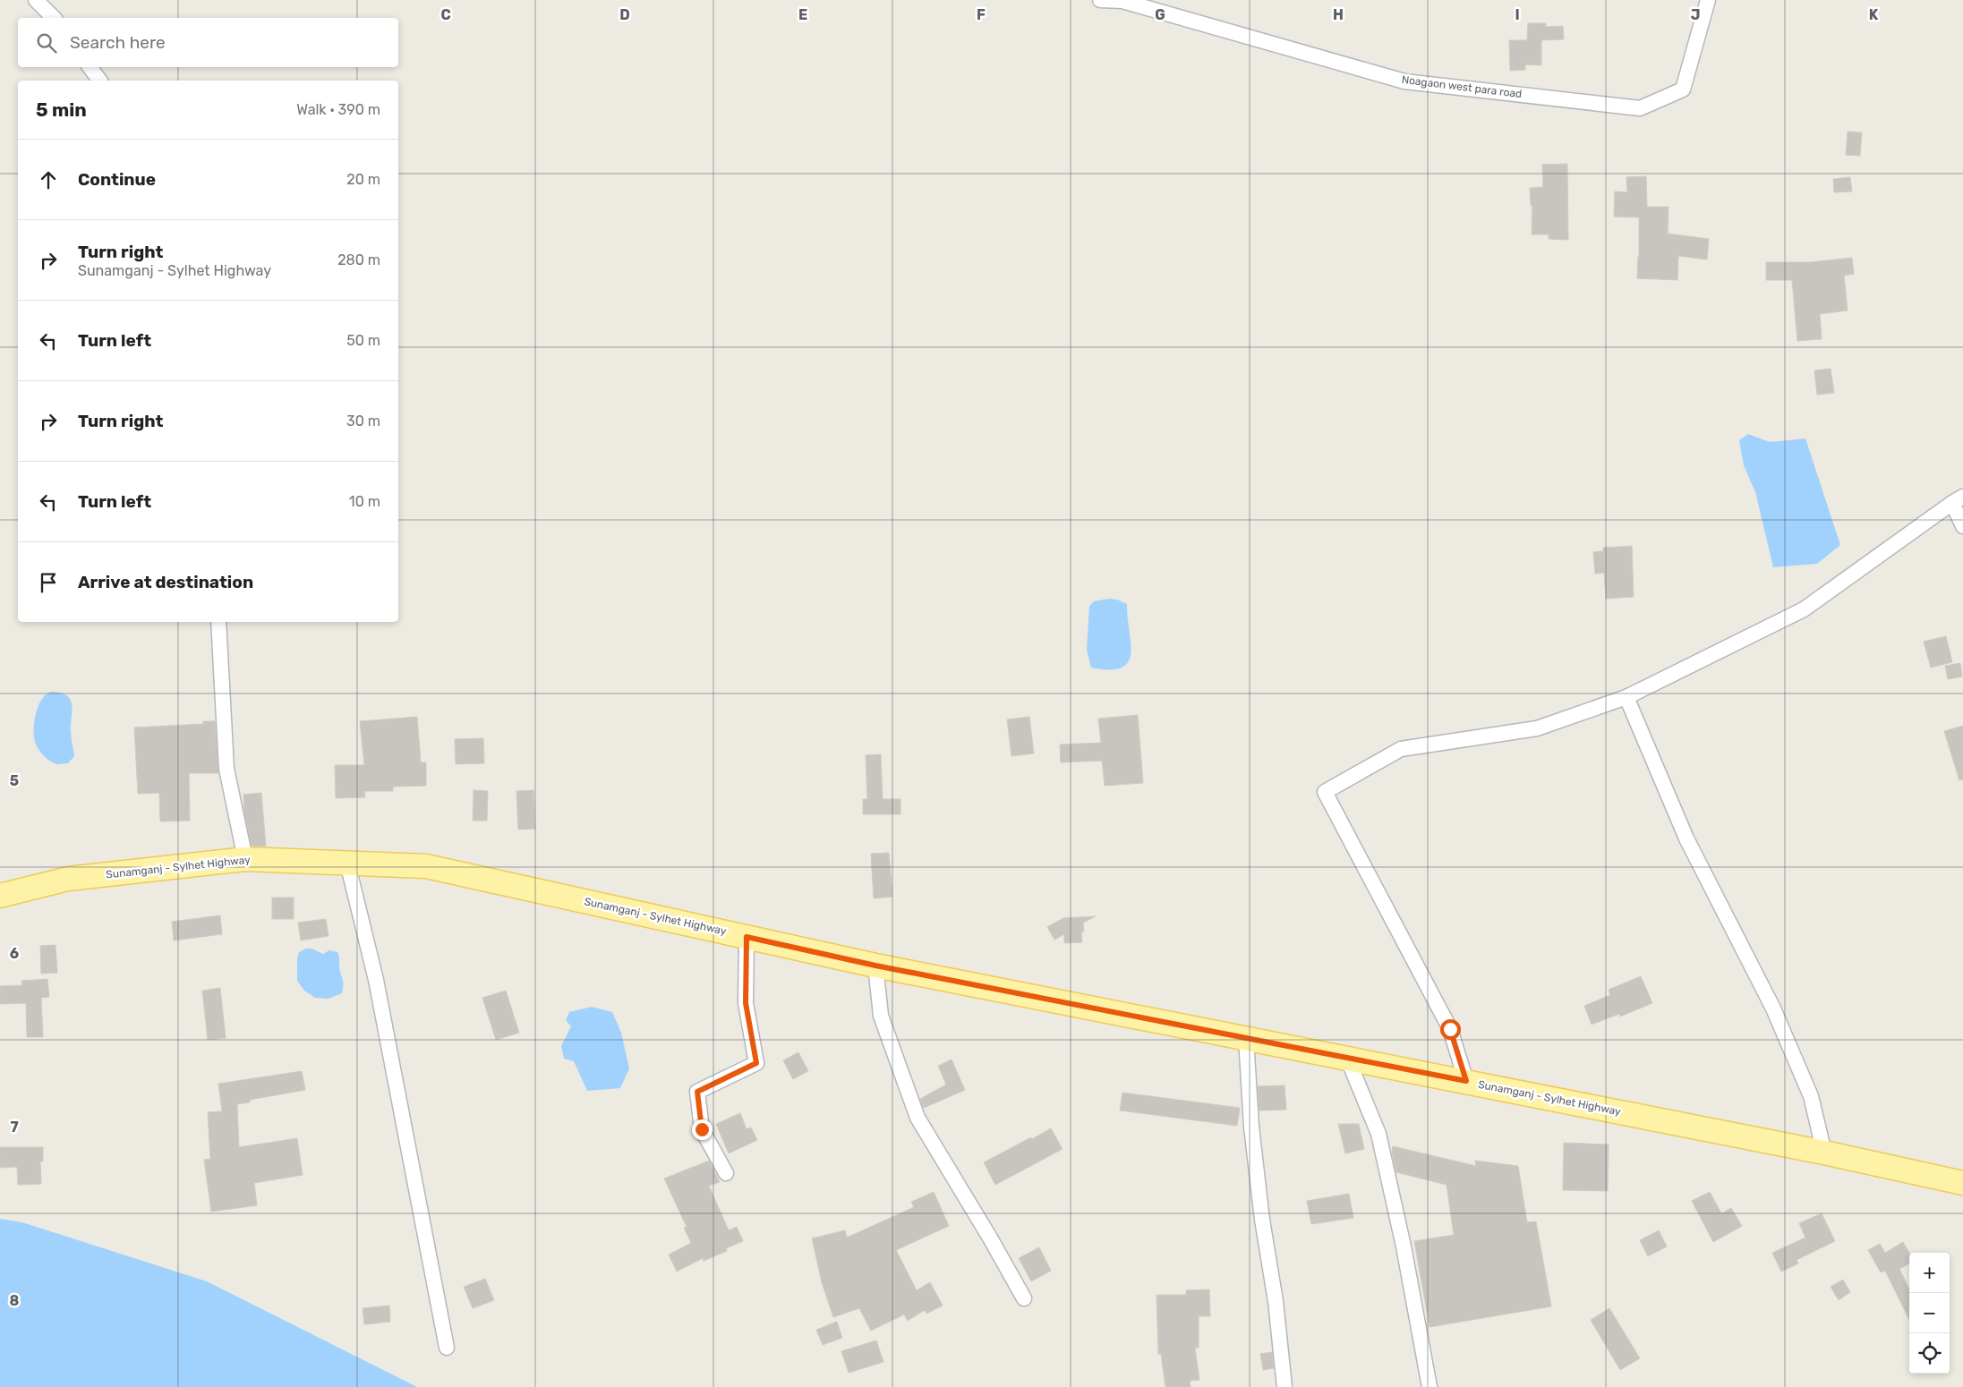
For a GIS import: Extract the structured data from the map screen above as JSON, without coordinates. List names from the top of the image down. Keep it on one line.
{"streets":{"main road":["Sunamganj - Sylhet Highway"],"street":["Noagaon west para road"]},"page":{"search":"Search here","heading":["5 min","Walk · 390 m"],"list":[["Continue","20 m"],["Turn right","Sunamganj - Sylhet Highway","280 m"],["Turn left","50 m"],["Turn right","30 m"],["Turn left","10 m"],"Arrive at destination"],"map_buttons":["+","−"]},"grid":{"columns":["C","D","E","F","G","H","I","J","K"],"rows":["5","6","7","8"]}}
